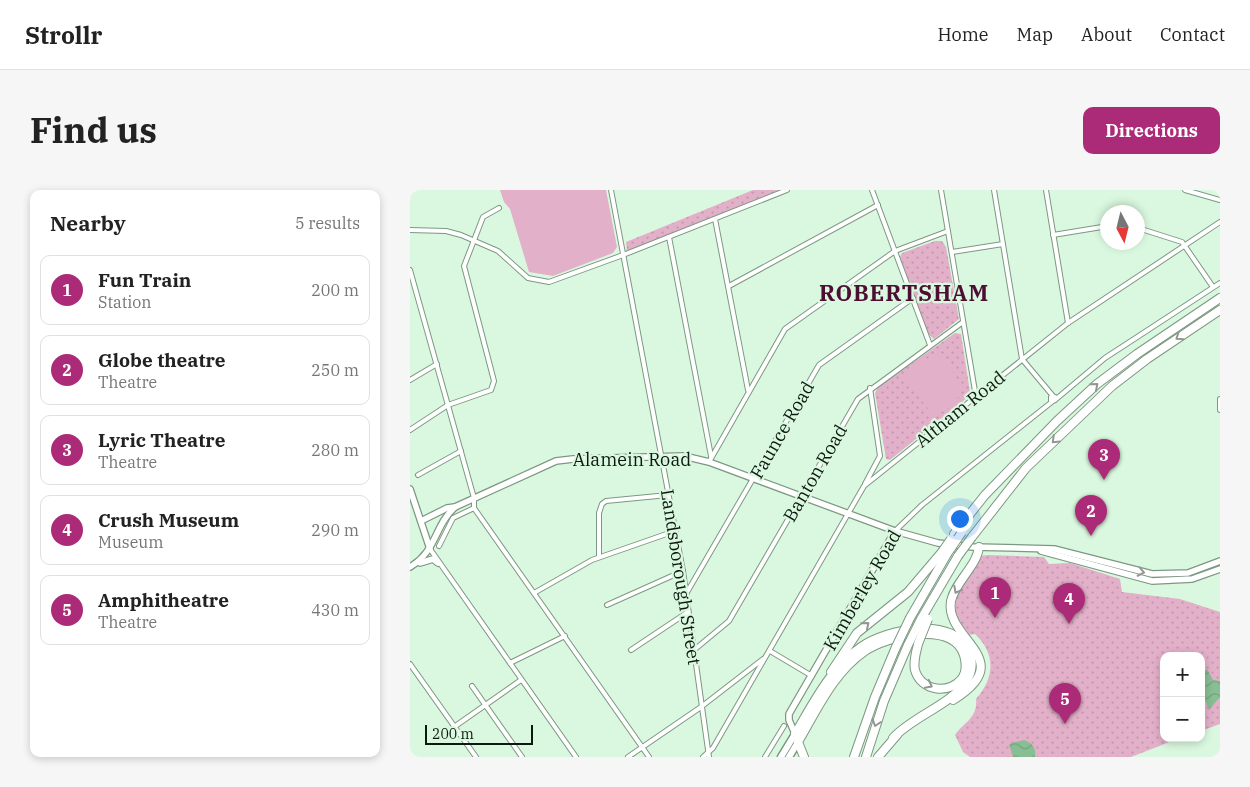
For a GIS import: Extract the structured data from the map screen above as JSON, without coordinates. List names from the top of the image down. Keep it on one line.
{"streets":{"main road":["Alamein Road","Kimberley Road"],"street":["Altham Road","Faunce Road","Banton Road","Landsborough Street"]},"crossings":[["Altham Road","Alamein Road"],["Altham Road","Landsborough Street"],["Faunce Road","Alamein Road"],["Faunce Road","Landsborough Street"],["Alamein Road","Banton Road"],["Alamein Road","Landsborough Street"],["Alamein Road","Kimberley Road"],["Banton Road","Landsborough Street"]],"districts":["ROBERTSHAM"],"scale_bar":"200 m","north":"bottom","page":{"header":"Strollr","nav":["Home","Map","About","Contact"],"title":"Find us","buttons":"Directions","heading":["Nearby","5 results"],"list":[{"mark":"1","name":"Fun Train","note":"Station","value":"200 m"},{"mark":"2","name":"Globe theatre","note":"Theatre","value":"250 m"},{"mark":"3","name":"Lyric Theatre","note":"Theatre","value":"280 m"},{"mark":"4","name":"Crush Museum","note":"Museum","value":"290 m"},{"mark":"5","name":"Amphitheatre","note":"Theatre","value":"430 m"}],"pins":["3","2","1","4","5"],"map_buttons":["+","−"],"scale":"200 m"}}
